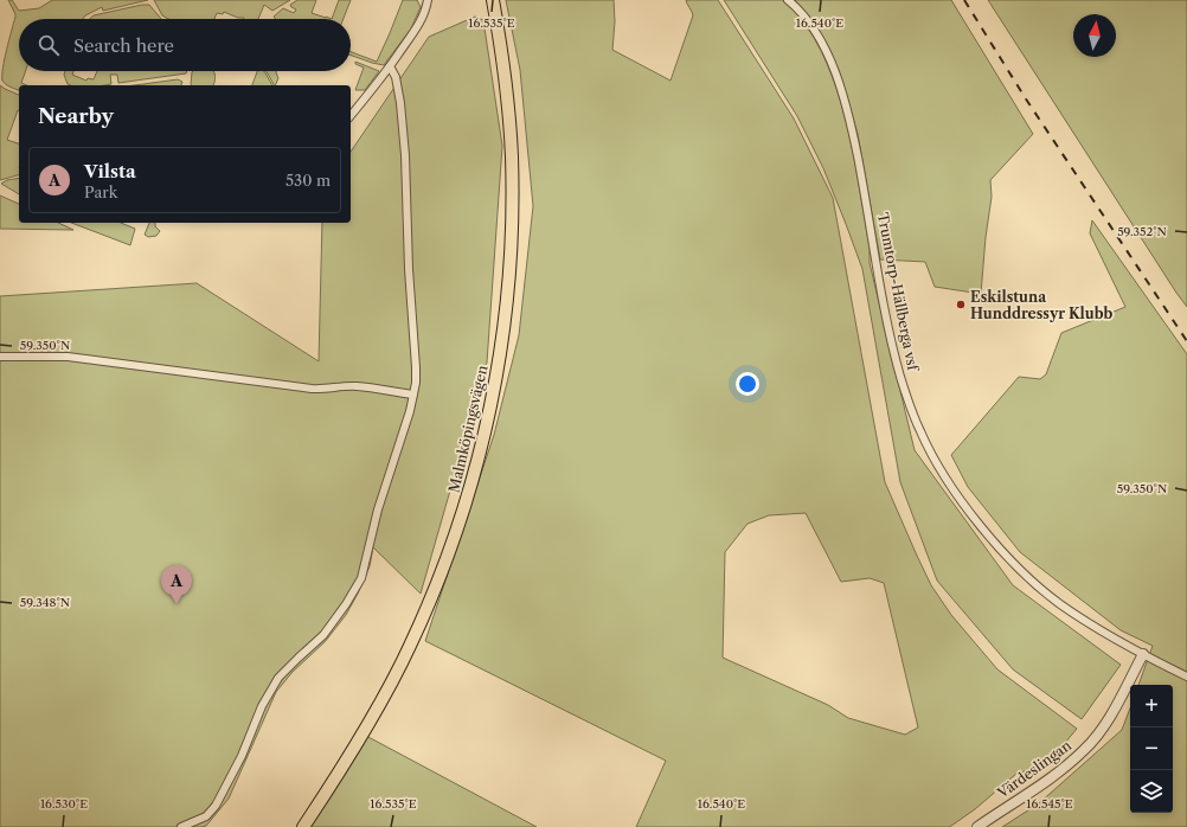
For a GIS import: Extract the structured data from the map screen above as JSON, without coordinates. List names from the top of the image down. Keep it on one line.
{"streets":{"main road":["Malmköpingsvägen"],"street":["Trumtorp-Hällberga vsf","Värdeslingan"]},"crossings":[["Trumtorp-Hällberga vsf","Värdeslingan"]],"places":["Eskilstuna Hunddressyr Klubb"],"north":"top","page":{"search":"Search here","heading":"Nearby","list":[{"mark":"A","name":"Vilsta","note":"Park","value":"530 m"}],"pins":"A","map_buttons":["+","−"]},"coordinates":["16.535°E","16.540°E","59.352°N","59.350°N","59.348°N","16.530°E","16.545°E"]}
